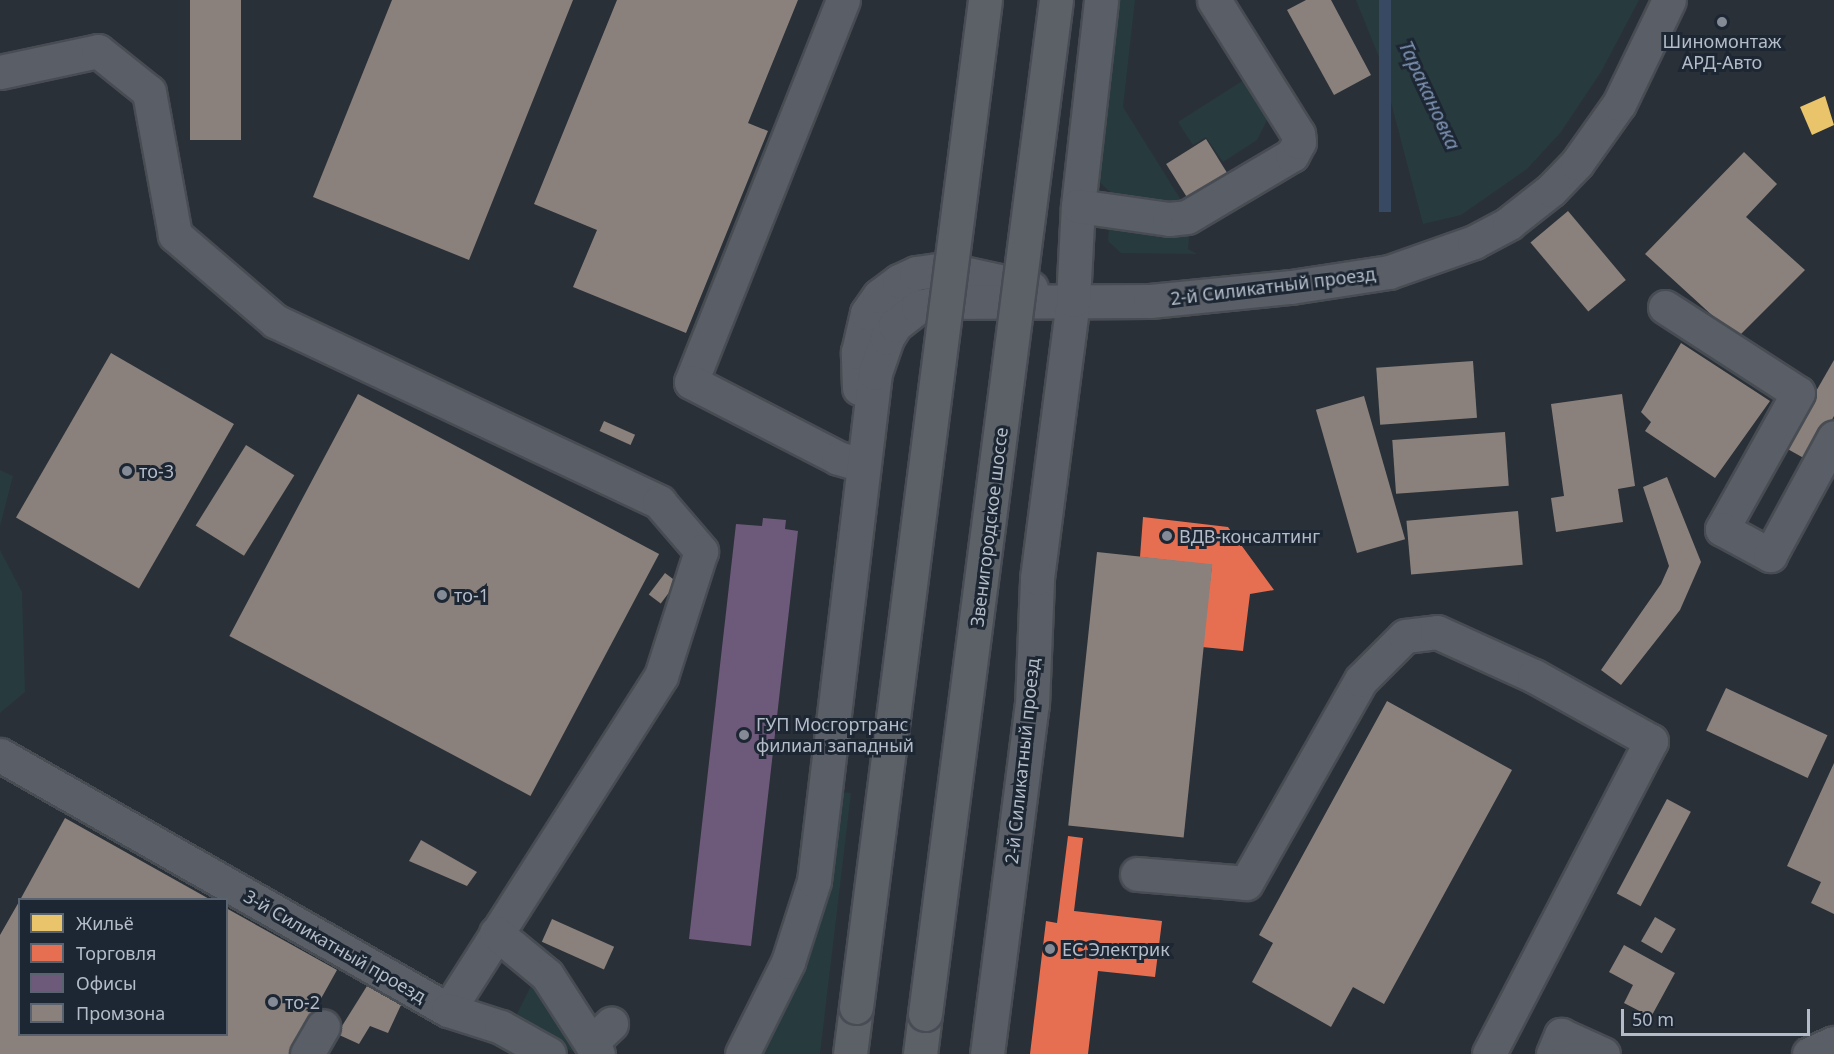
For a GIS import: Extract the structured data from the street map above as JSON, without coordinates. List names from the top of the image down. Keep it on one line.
{"streets":{"main road":["Звенигородское шоссе"],"street":["2-й Силикатный проезд","3-й Силикатный проезд"]},"water":["Таракановка"],"places":["Шиномонтаж АРД-Авто","то-3","ВДВ-консалтинг","то-1","ГУП Мосгортранс филиал западный","ЕС Электрик","то-2"],"legend":["Жильё","Торговля","Офисы","Промзона"],"scale_bar":"50 m"}
